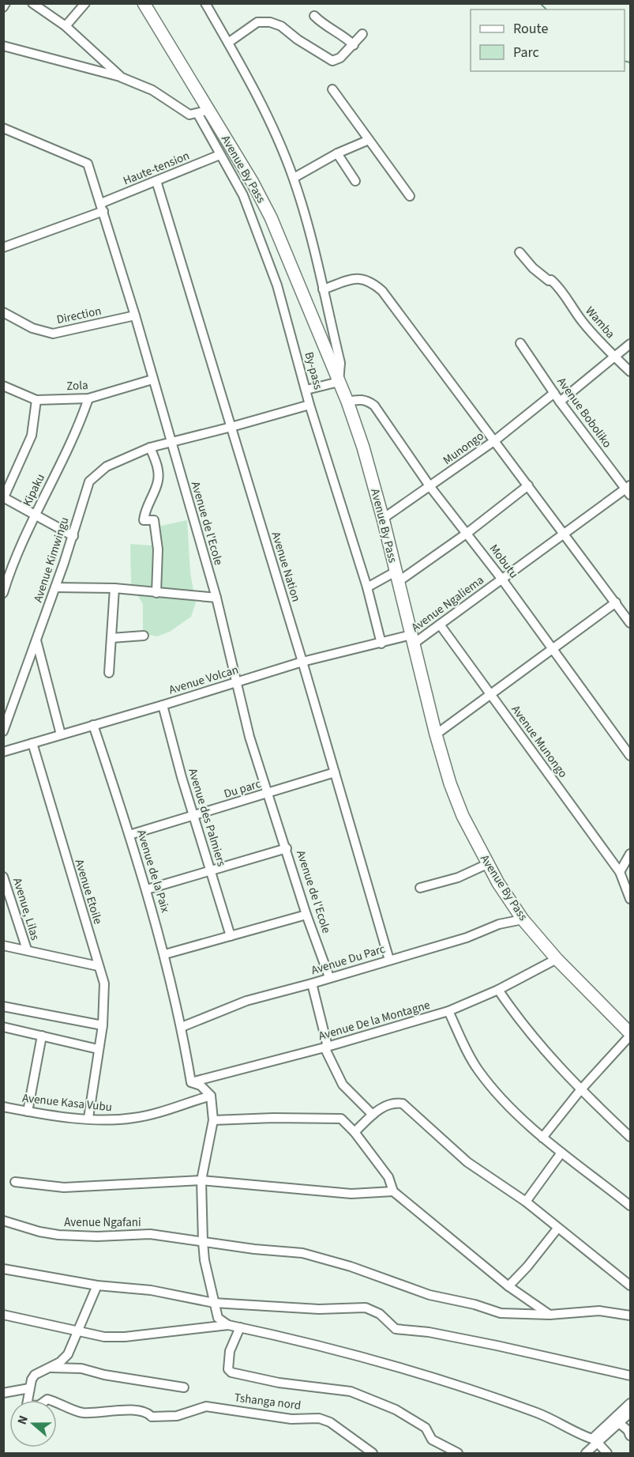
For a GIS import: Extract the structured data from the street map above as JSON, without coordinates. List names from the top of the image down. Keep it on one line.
{"streets":{"highway":["Avenue By Pass"],"street":["Haute-tension","Direction","Wamba","By-pass","Zola","Avenue Boboliko","Munongo","Kipaku","Avenue de l'Ecole","Avenue Kimwingu","Mobutu","Avenue Nation","Avenue Ngaliema","Avenue Volcan","Avenue Munongo","Du parc","Avenue des Palmiers","Avenue de la Paix","Avenue Etoile","Avenue, Lilas","Avenue Du Parc","Avenue De la Montagne","Avenue Kasa Vubu","Avenue Ngafani","Tshanga nord"]},"crossings":[["Haute-tension","By-pass"],["Haute-tension","Avenue de l'Ecole"],["Haute-tension","Avenue Nation"],["Avenue By Pass","By-pass"],["Avenue By Pass","Munongo"],["Avenue By Pass","Mobutu"],["Avenue By Pass","Avenue Ngaliema"],["Avenue By Pass","Avenue Volcan"],["Avenue By Pass","Avenue Du Parc"],["Avenue By Pass","Avenue De la Montagne"],["Direction","Avenue de l'Ecole"],["By-pass","Avenue Kimwingu"],["By-pass","Avenue Volcan"],["Zola","Kipaku"],["Zola","Avenue de l'Ecole"],["Avenue Boboliko","Munongo"],["Avenue Boboliko","Avenue Ngaliema"],["Munongo","Mobutu"],["Avenue de l'Ecole","Avenue Kimwingu"],["Avenue de l'Ecole","Avenue Volcan"],["Avenue de l'Ecole","Du parc"],["Avenue de l'Ecole","Avenue Du Parc"],["Avenue Kimwingu","Avenue Nation"],["Mobutu","Avenue Ngaliema"],["Avenue Nation","Avenue Volcan"],["Avenue Nation","Du parc"],["Avenue Nation","Avenue Du Parc"],["Avenue Ngaliema","Avenue Volcan"],["Avenue Ngaliema","Avenue Munongo"],["Avenue Volcan","Avenue des Palmiers"],["Avenue Volcan","Avenue de la Paix"],["Avenue Volcan","Avenue Etoile"],["Du parc","Avenue des Palmiers"],["Du parc","Avenue de la Paix"],["Avenue de la Paix","Avenue Du Parc"],["Avenue de la Paix","Avenue De la Montagne"],["Avenue Etoile","Avenue Kasa Vubu"]],"legend":["Route","Parc"],"north":"left"}
